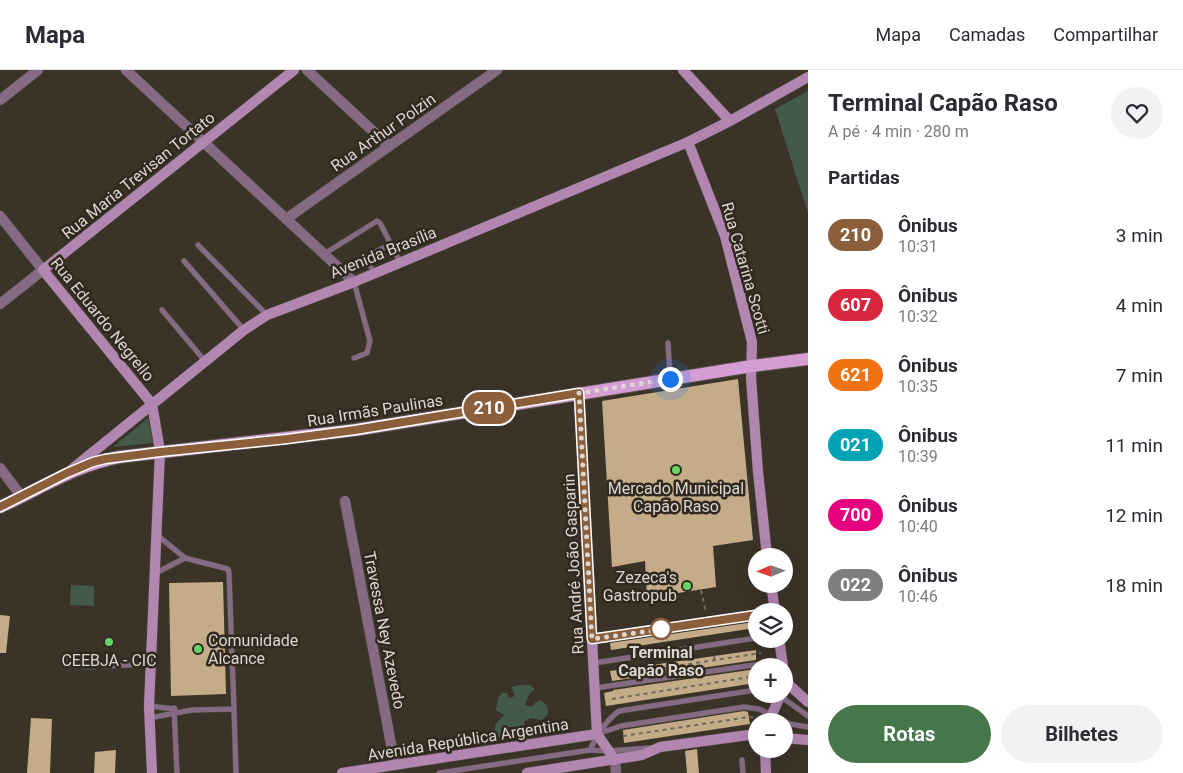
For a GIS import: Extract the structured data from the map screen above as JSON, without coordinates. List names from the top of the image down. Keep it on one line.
{"streets":{"main road":["Rua Maria Trevisan Tortato","Avenida Brasília","Rua Catarina Scotti","Rua Eduardo Negrello","Rua Irmãs Paulinas","Rua André João Gasparin","Avenida República Argentina"],"street":["Rua Arthur Polzin","Travessa Ney Azevedo"]},"crossings":[["Rua Maria Trevisan Tortato","Rua Eduardo Negrello"],["Avenida Brasília","Rua Catarina Scotti"],["Avenida Brasília","Rua Eduardo Negrello"],["Avenida Brasília","Rua Irmãs Paulinas"],["Rua Catarina Scotti","Rua Irmãs Paulinas"],["Rua Eduardo Negrello","Rua Irmãs Paulinas"],["Rua Irmãs Paulinas","Rua André João Gasparin"],["Rua André João Gasparin","Avenida República Argentina"],["Travessa Ney Azevedo","Avenida República Argentina"]],"places":["Mercado Municipal Capão Raso","Zezeca's Gastropub","Terminal Capão Raso","CEEBJA - CIC","Comunidade Alcance"],"lines":["bus line 210"],"north":"left","page":{"header":"Mapa","nav":["Mapa","Camadas","Compartilhar"],"on_map":"210","heading":[["Terminal Capão Raso","A pé · 4 min · 280 m"],"Partidas"],"list":[{"mark":"210","name":"Ônibus","note":"10:31","value":"3 min"},{"mark":"607","name":"Ônibus","note":"10:32","value":"4 min"},{"mark":"621","name":"Ônibus","note":"10:35","value":"7 min"},{"mark":"021","name":"Ônibus","note":"10:39","value":"11 min"},{"mark":"700","name":"Ônibus","note":"10:40","value":"12 min"},{"mark":"022","name":"Ônibus","note":"10:46","value":"18 min"}],"map_buttons":["+","−"],"buttons":["Rotas","Bilhetes"]}}
